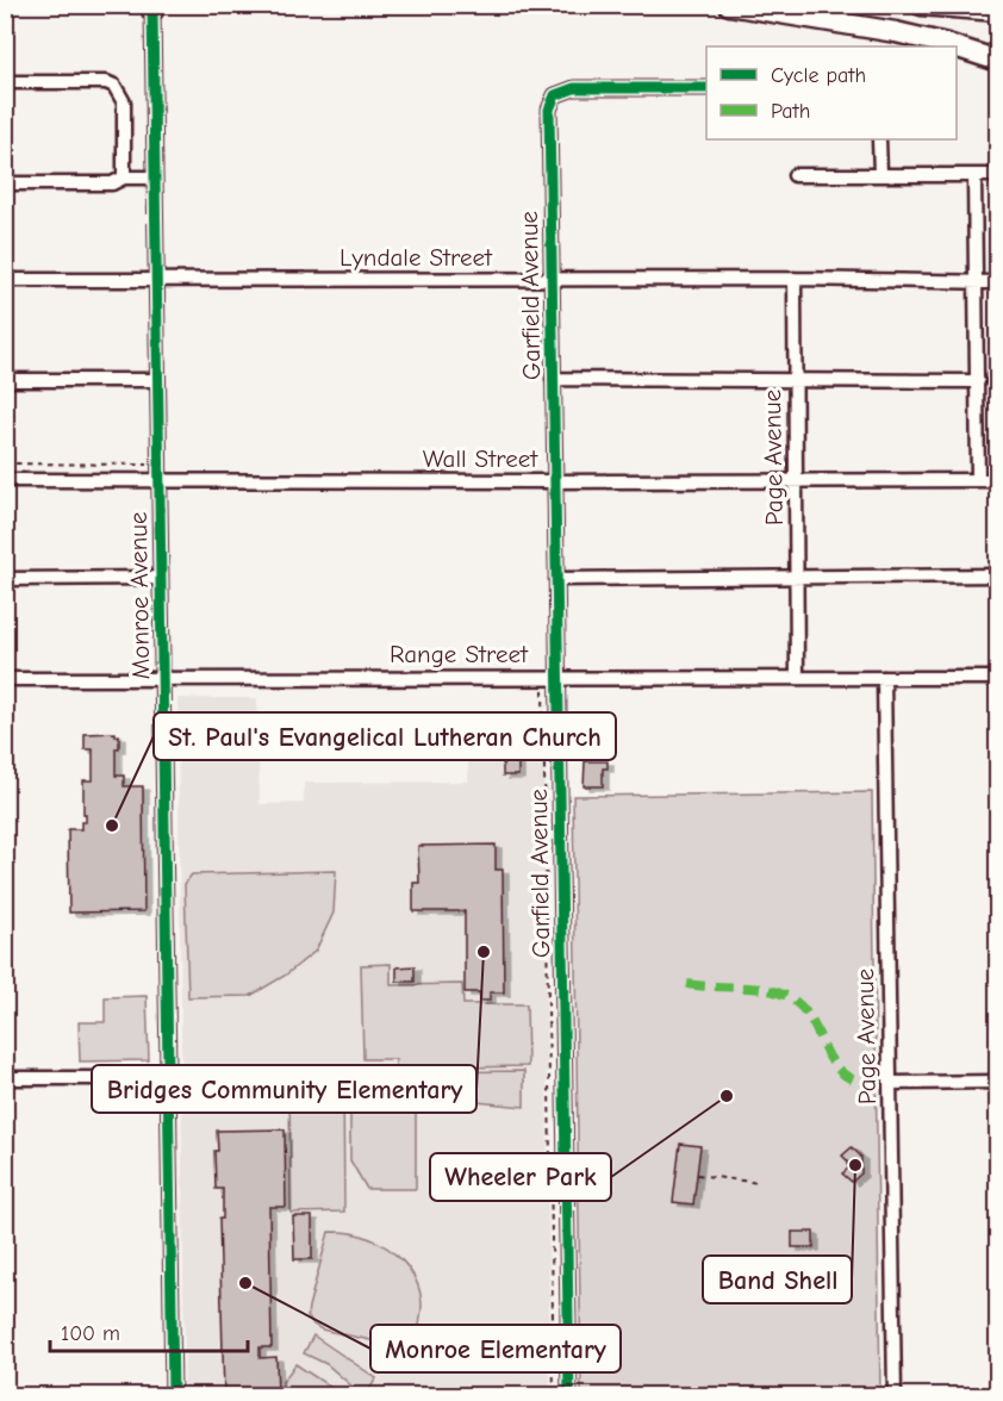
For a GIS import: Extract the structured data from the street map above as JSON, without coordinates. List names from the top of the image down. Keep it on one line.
{"streets":{"street":["Lyndale Street","Garfield Avenue","Page Avenue","Wall Street","Monroe Avenue","Range Street"]},"crossings":[["Lyndale Street","Garfield Avenue"],["Lyndale Street","Page Avenue"],["Lyndale Street","Monroe Avenue"],["Garfield Avenue","Wall Street"],["Garfield Avenue","Range Street"],["Page Avenue","Wall Street"],["Page Avenue","Range Street"],["Wall Street","Monroe Avenue"],["Monroe Avenue","Range Street"]],"places":["St. Paul's Evangelical Lutheran Church","Bridges Community Elementary","Wheeler Park","Band Shell","Monroe Elementary"],"legend":["Cycle path","Path"],"scale_bar":"100 m"}
